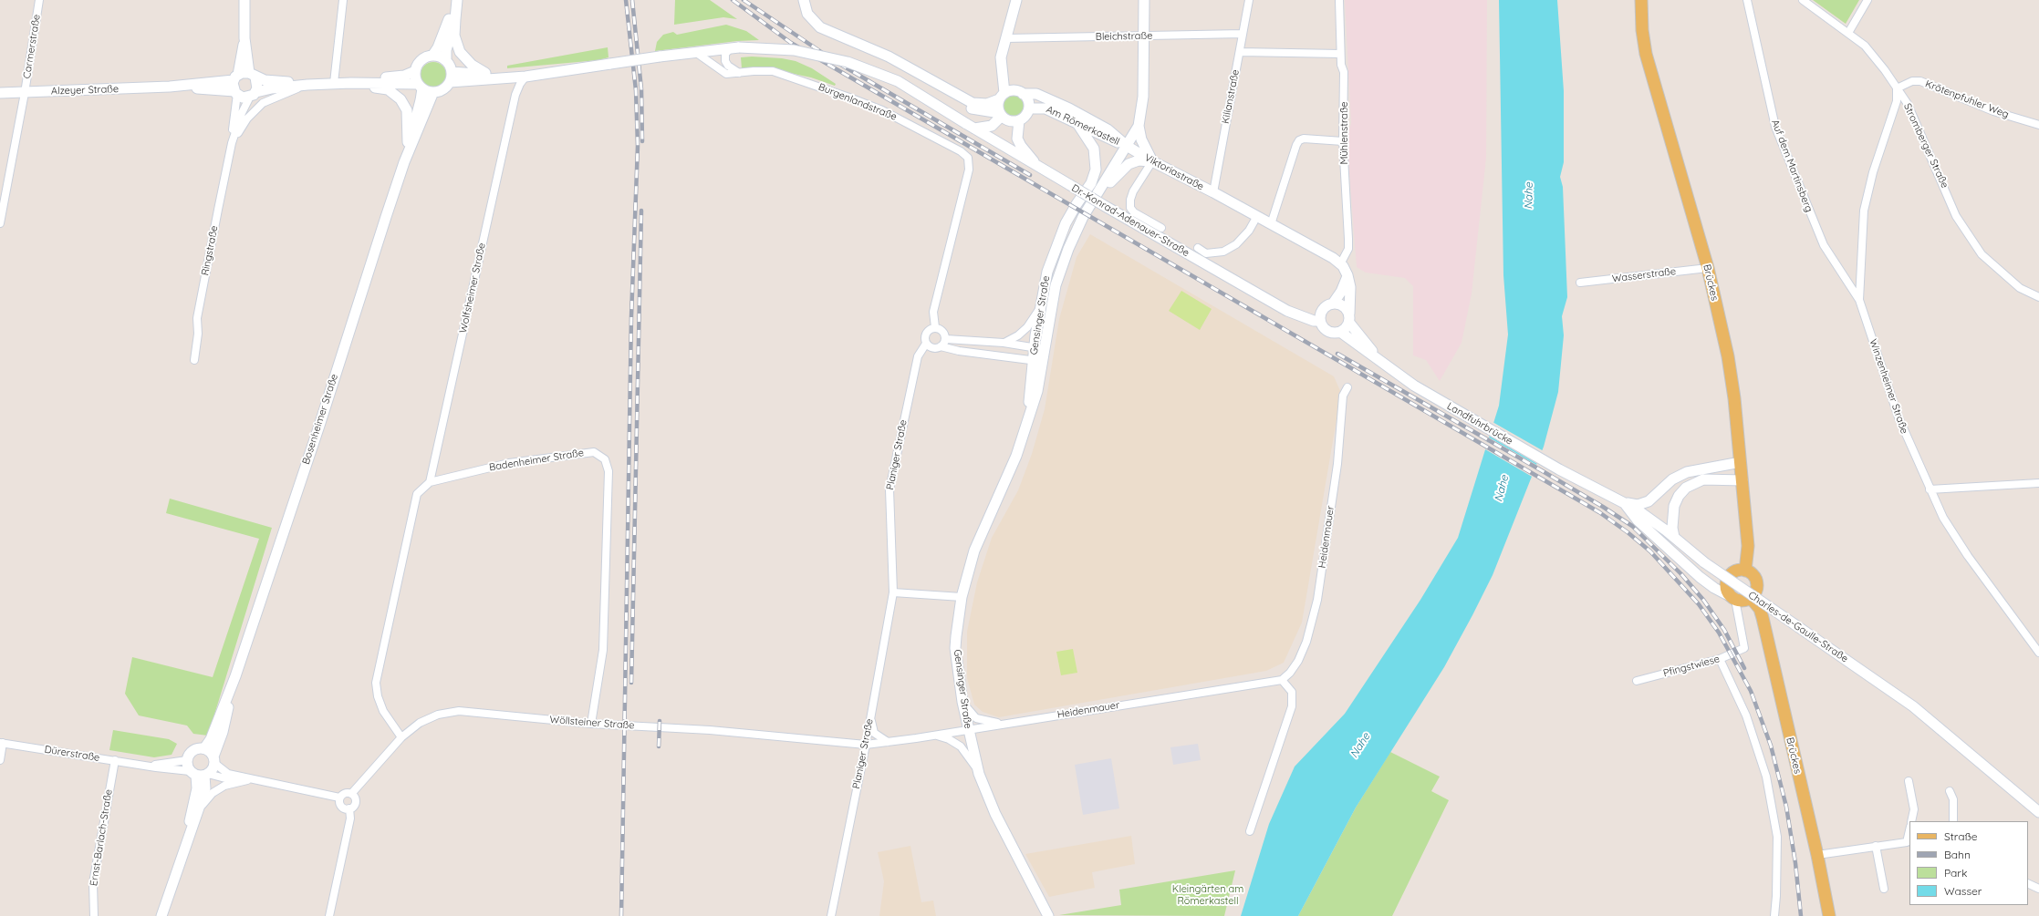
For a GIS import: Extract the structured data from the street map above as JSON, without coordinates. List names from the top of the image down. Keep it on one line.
{"streets":{"main road":["Brückes"],"street":["Bleichstraße","Carmerstraße","Alzeyer Straße","Kilianstraße","Krötenpfuhler Weg","Burgenlandstraße","Am Römerkastell","Mühlenstraße","Stromberger Straße","Auf dem Martinsberg","Viktoriastraße","Dr.-Konrad-Adenauer-Straße","Ringstraße","Wasserstraße","Wolfsheimer Straße","Gensinger Straße","Winzenheimer Straße","Bosenheimer Straße","Landfuhrbrücke","Planiger Straße","Badenheimer Straße","Heidenmauer","Charles-de-Gaulle-Straße","Pfingstwiese","Wöllsteiner Straße","Dürerstraße","Ernst-Barlach-Straße"]},"crossings":[["Bleichstraße","Kilianstraße"],["Carmerstraße","Alzeyer Straße"],["Alzeyer Straße","Ringstraße"],["Alzeyer Straße","Bosenheimer Straße"],["Kilianstraße","Viktoriastraße"],["Krötenpfuhler Weg","Stromberger Straße"],["Krötenpfuhler Weg","Winzenheimer Straße"],["Burgenlandstraße","Dr.-Konrad-Adenauer-Straße"],["Burgenlandstraße","Planiger Straße"],["Am Römerkastell","Viktoriastraße"],["Am Römerkastell","Gensinger Straße"],["Mühlenstraße","Viktoriastraße"],["Stromberger Straße","Winzenheimer Straße"],["Auf dem Martinsberg","Winzenheimer Straße"],["Viktoriastraße","Dr.-Konrad-Adenauer-Straße"],["Viktoriastraße","Gensinger Straße"],["Wasserstraße","Brückes"],["Brückes","Pfingstwiese"],["Wolfsheimer Straße","Badenheimer Straße"],["Gensinger Straße","Heidenmauer"],["Bosenheimer Straße","Dürerstraße"],["Landfuhrbrücke","Charles-de-Gaulle-Straße"],["Planiger Straße","Heidenmauer"],["Planiger Straße","Wöllsteiner Straße"],["Badenheimer Straße","Wöllsteiner Straße"],["Heidenmauer","Wöllsteiner Straße"],["Dürerstraße","Ernst-Barlach-Straße"]],"water":["Nahe"],"parks":["Kleingärten am Römerkastell"],"legend":["Straße","Bahn","Park","Wasser"]}
